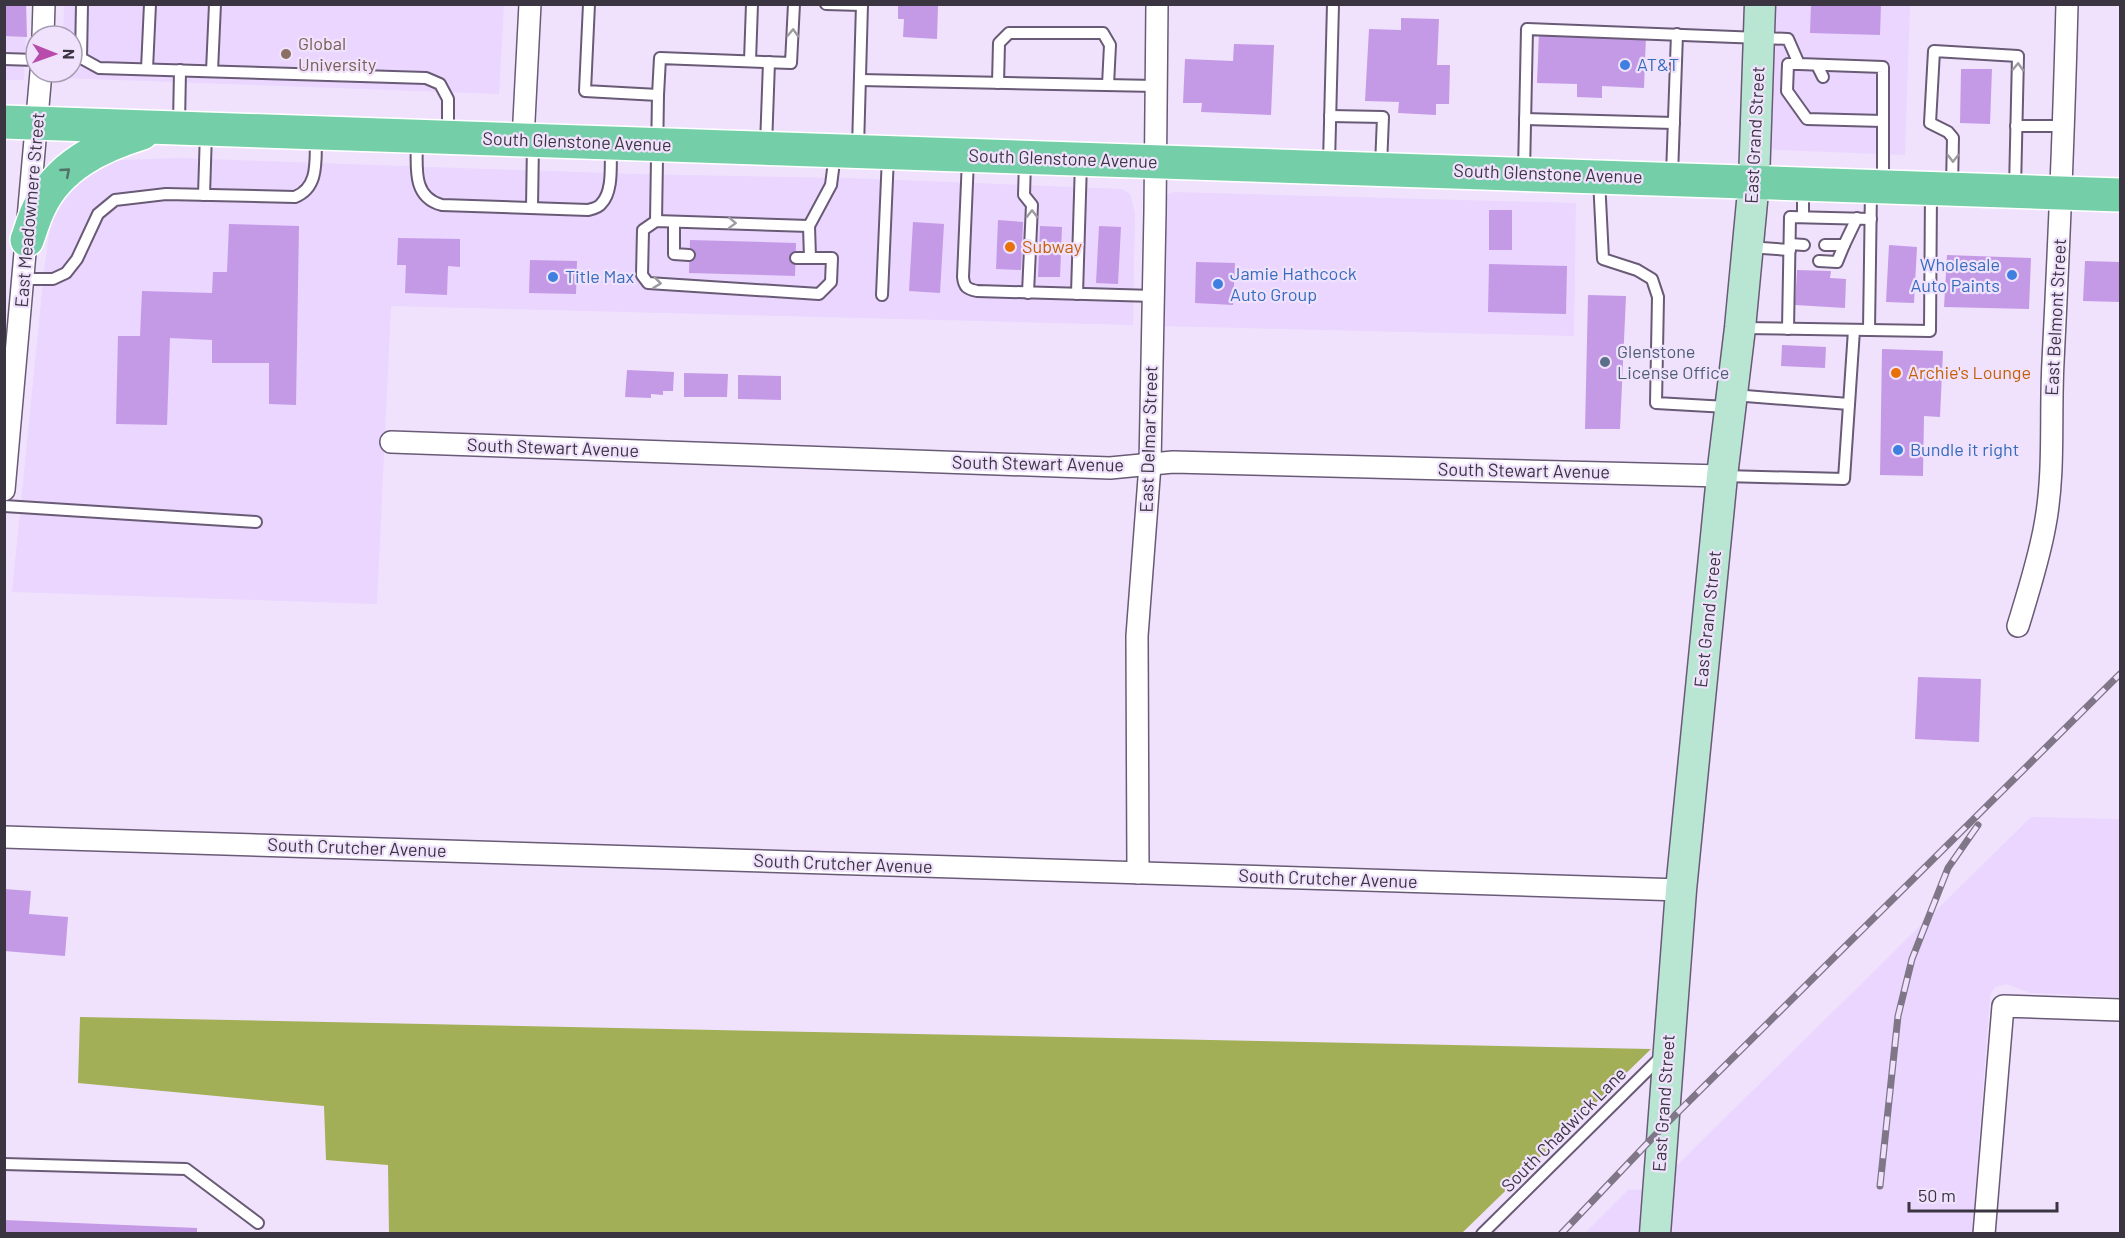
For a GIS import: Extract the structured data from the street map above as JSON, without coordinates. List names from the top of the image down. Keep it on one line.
{"streets":{"main road":["East Grand Street","South Glenstone Avenue"],"street":["East Meadowmere Street","East Belmont Street","East Delmar Street","South Stewart Avenue","South Crutcher Avenue"],"lane":["South Chadwick Lane"]},"crossings":[["East Grand Street","South Glenstone Avenue"],["East Grand Street","South Stewart Avenue"],["East Grand Street","South Crutcher Avenue"],["East Grand Street","South Chadwick Lane"],["South Glenstone Avenue","East Meadowmere Street"],["South Glenstone Avenue","East Belmont Street"],["South Glenstone Avenue","East Delmar Street"],["East Delmar Street","South Stewart Avenue"],["East Delmar Street","South Crutcher Avenue"]],"places":["Global University","AT&T","Subway","Wholesale Auto Paints","Title Max","Jamie Hathcock Auto Group","Glenstone License Office","Archie's Lounge","Bundle it right"],"scale_bar":"50 m","north":"right"}
